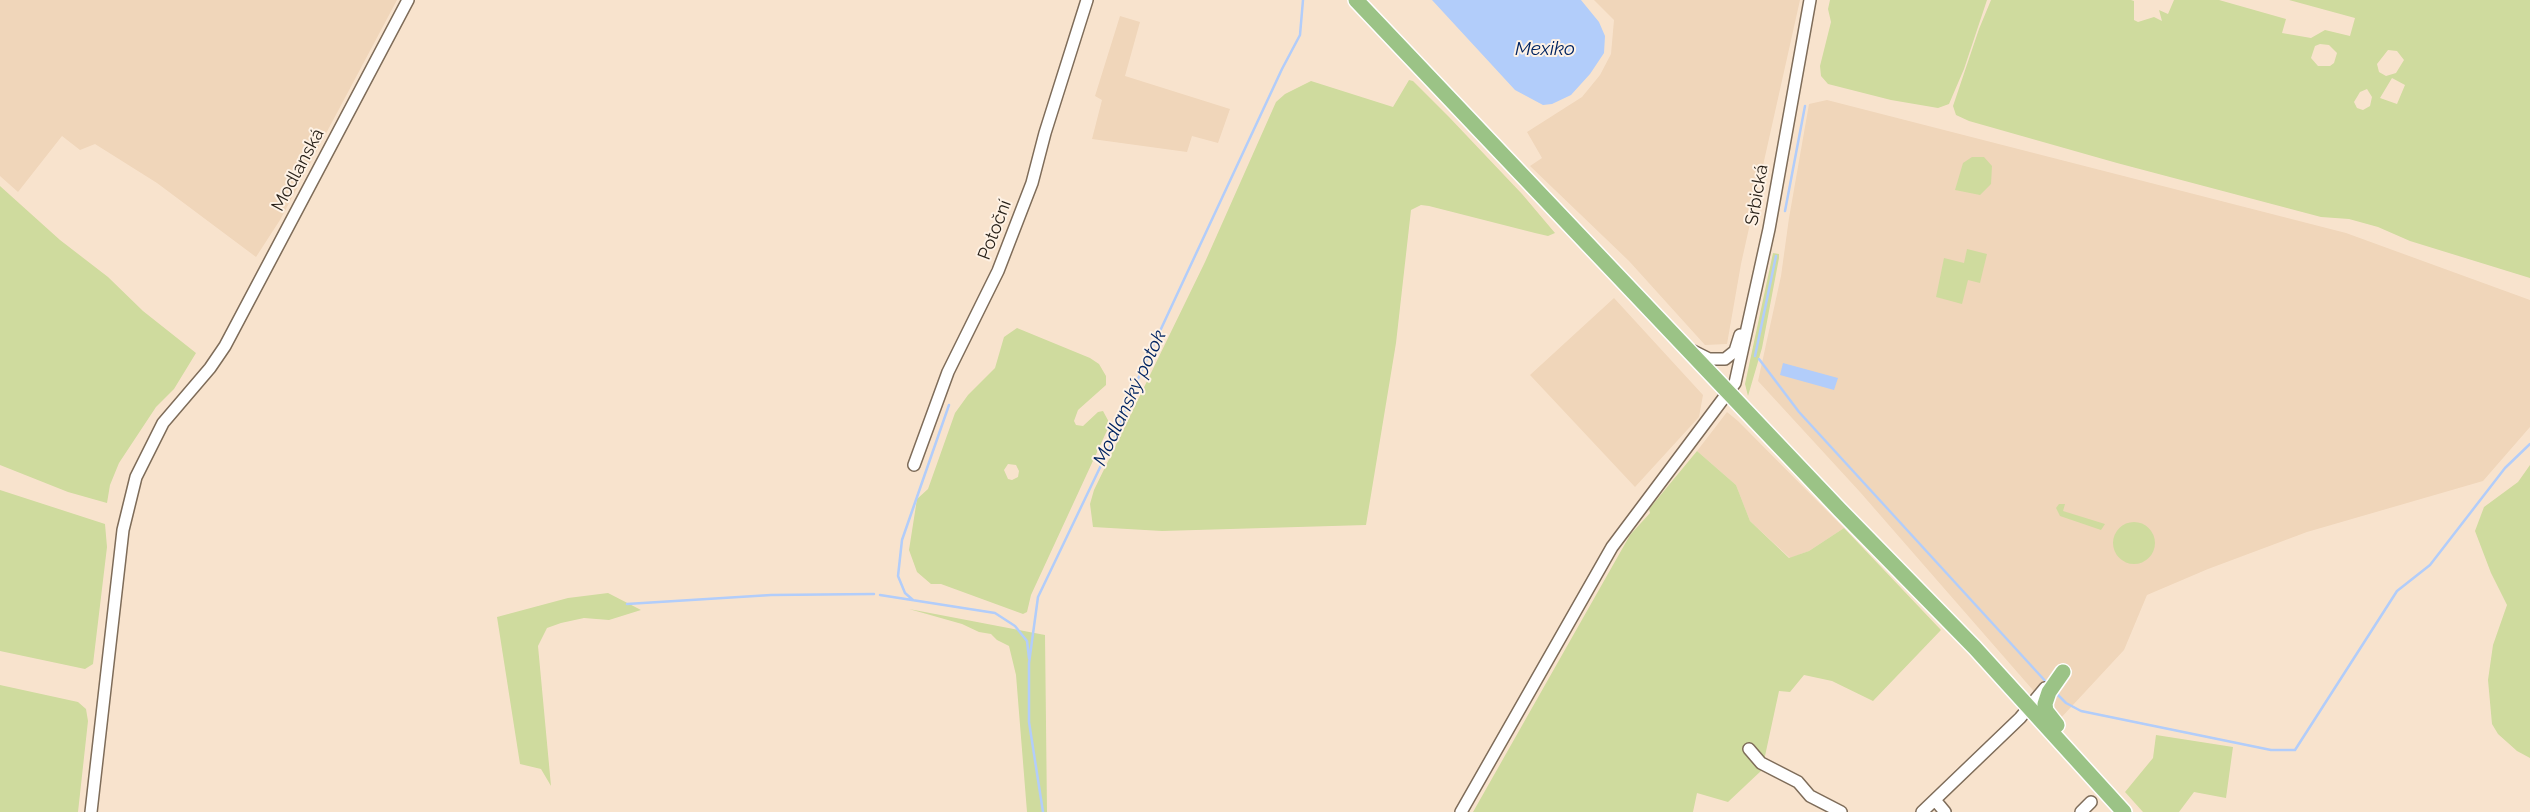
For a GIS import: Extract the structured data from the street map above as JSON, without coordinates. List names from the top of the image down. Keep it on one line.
{"streets":{"street":["Modlanská","Srbická","Potoční"]},"water":["Mexiko","Modlanský potok"]}
